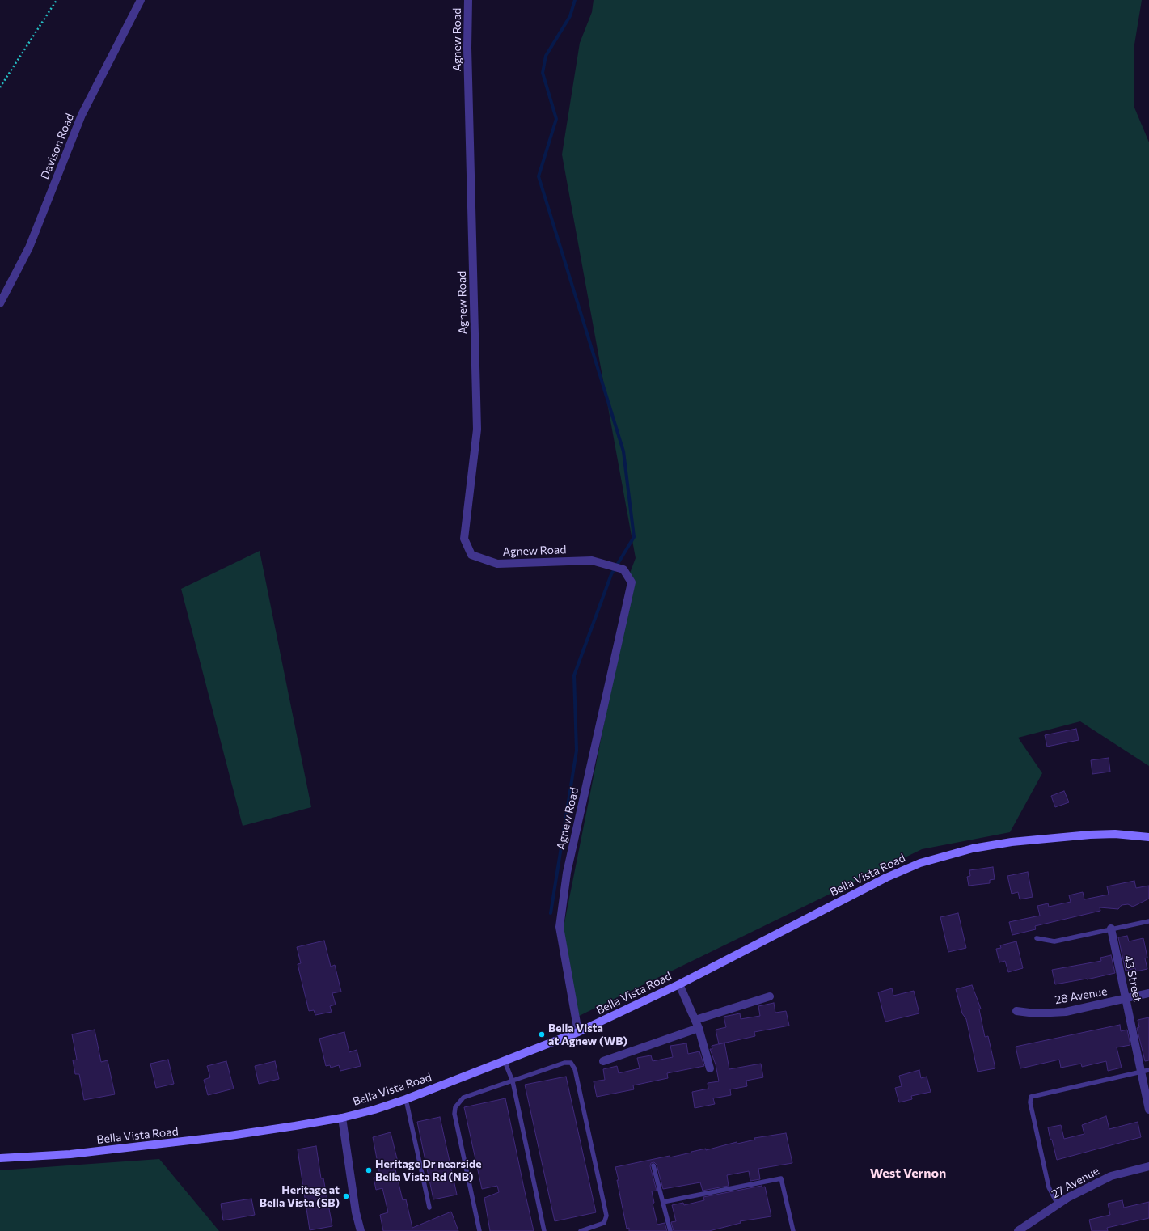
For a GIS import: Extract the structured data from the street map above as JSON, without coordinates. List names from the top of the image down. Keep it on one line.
{"streets":{"street":["Agnew Road","Davison Road","Bella Vista Road","43 Street","28 Avenue","27 Avenue"]},"crossings":[["Agnew Road","Bella Vista Road"],["43 Street","28 Avenue"]],"districts":["West Vernon"],"places":["Bella Vista at Agnew (WB)","Heritage Dr nearside Bella Vista Rd (NB)","Heritage at Bella Vista (SB)"]}
